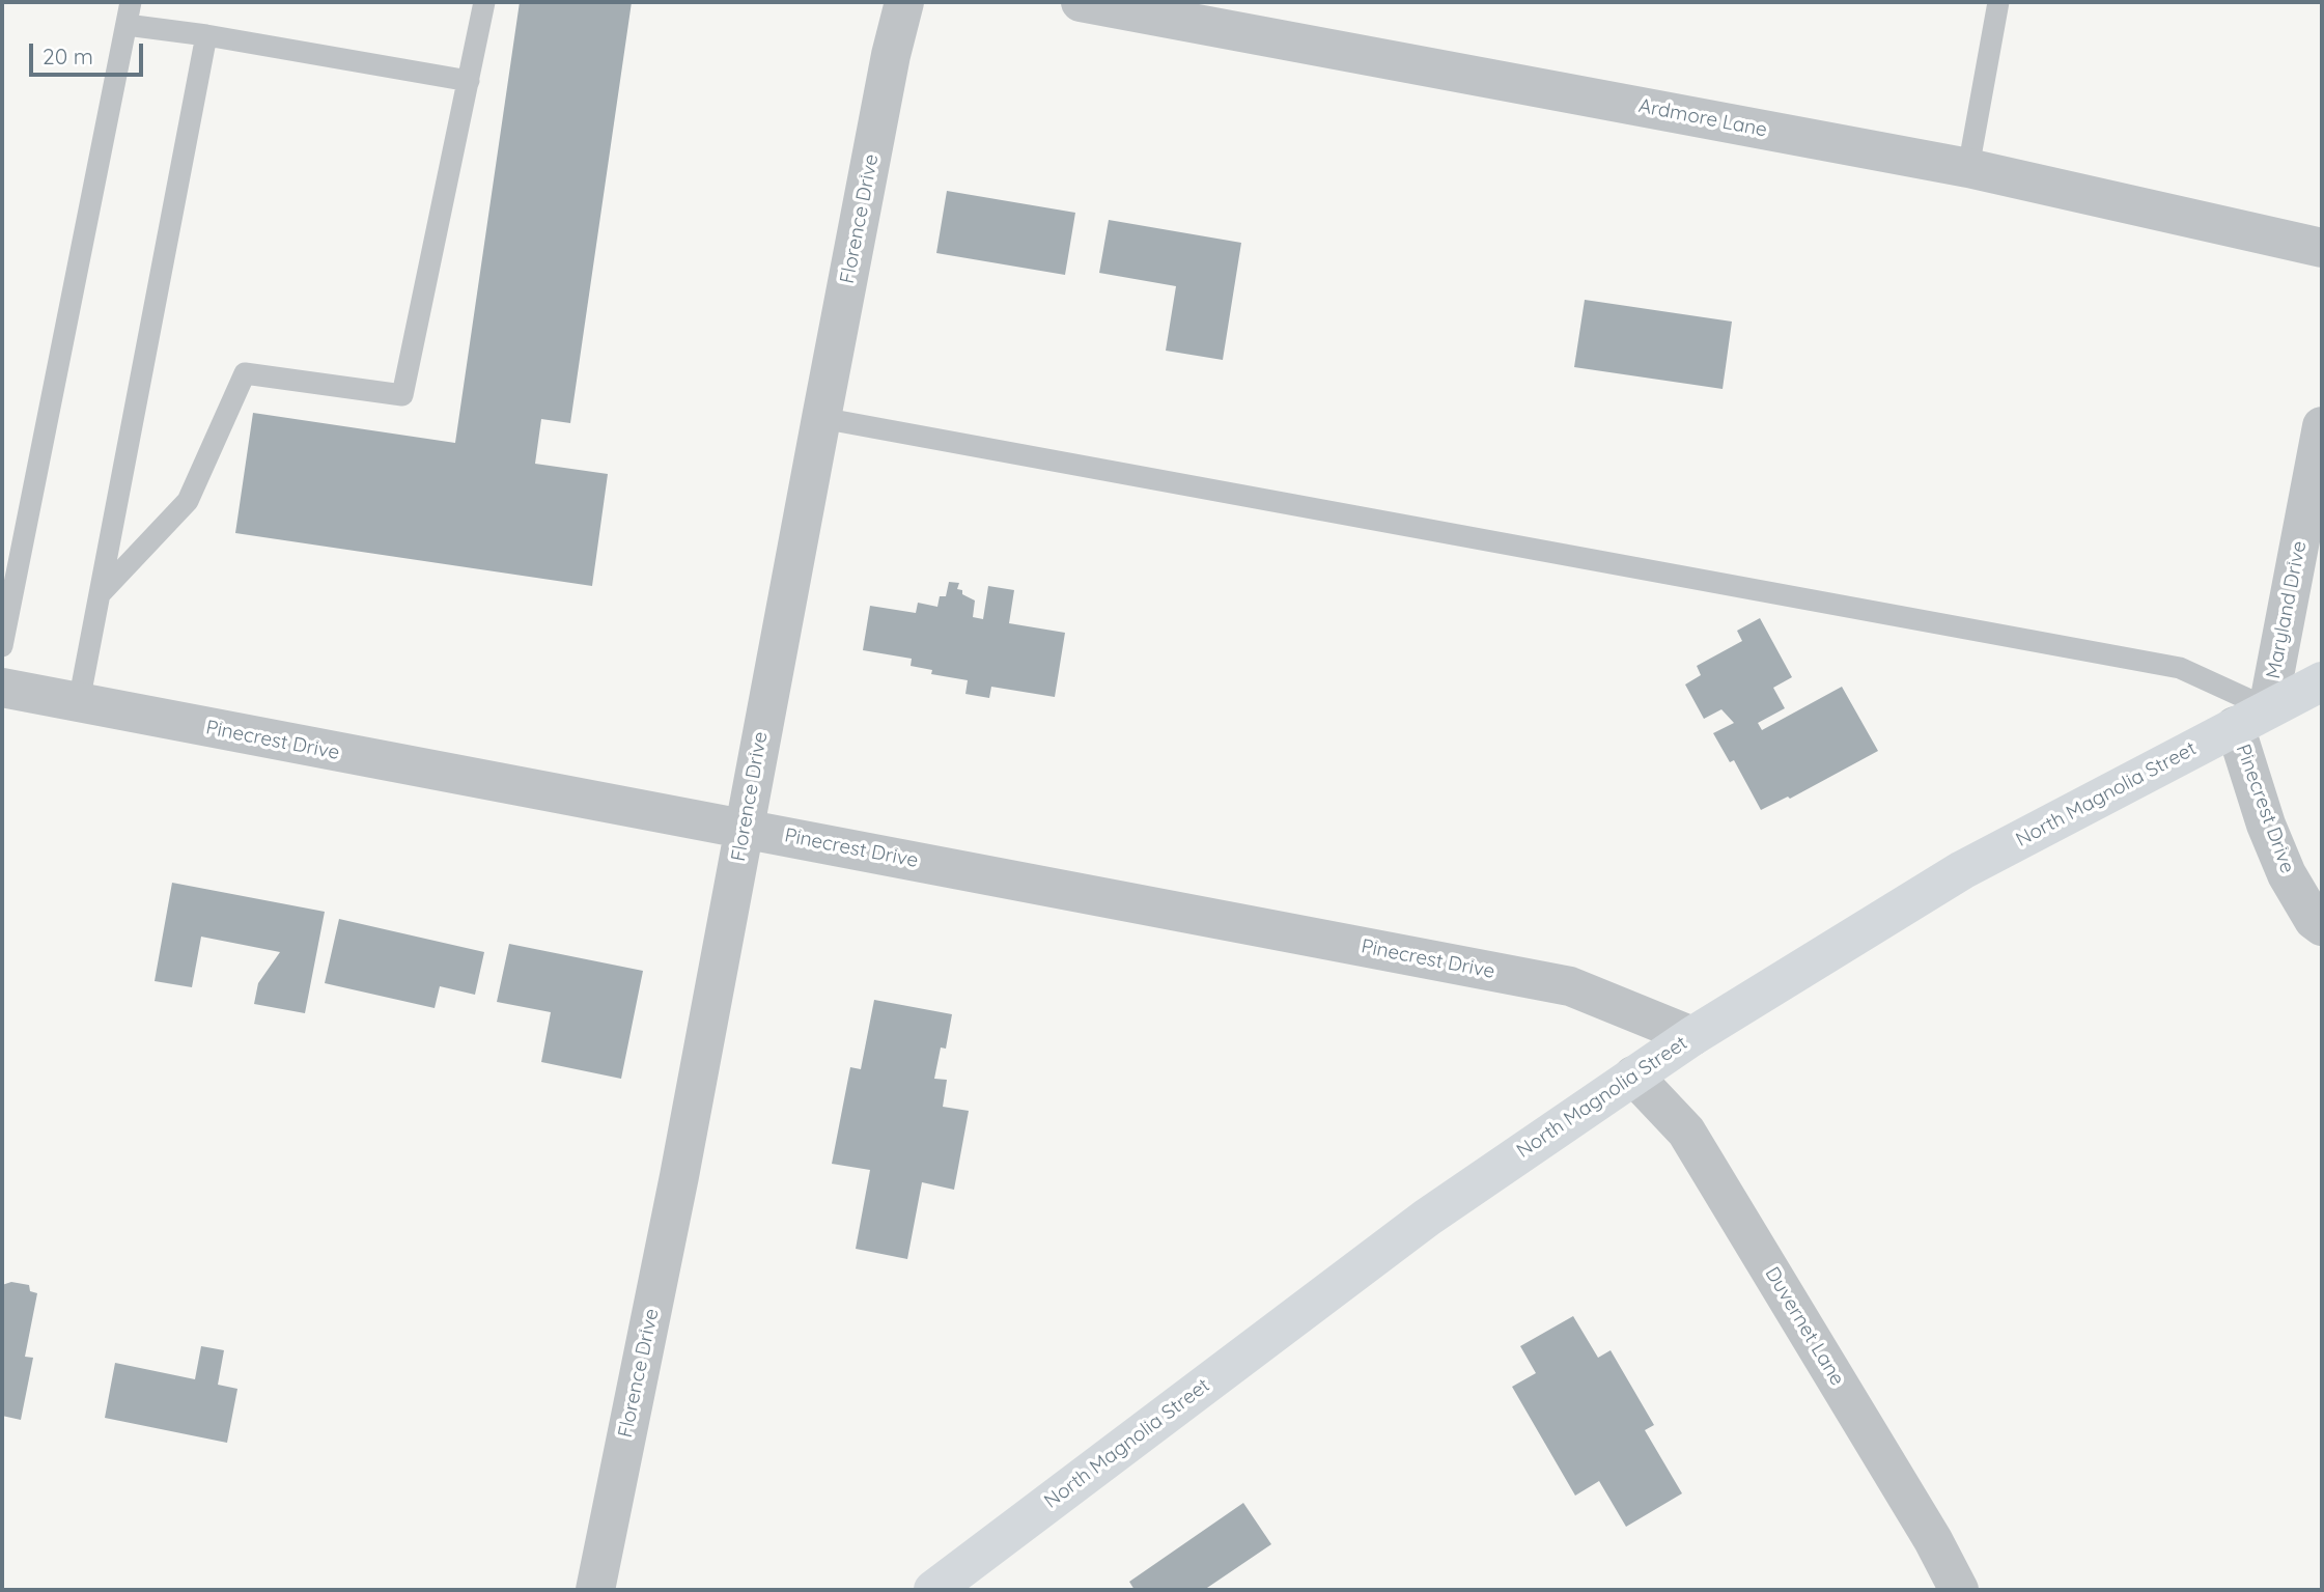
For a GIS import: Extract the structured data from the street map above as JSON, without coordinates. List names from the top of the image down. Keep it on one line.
{"streets":{"street":["Ardmore Lane","Florence Drive","Maryland Drive","Pinecrest Drive","North Magnolia Street","Duvernet Lane"]},"crossings":[["Florence Drive","Pinecrest Drive"],["Maryland Drive","Pinecrest Drive"],["Maryland Drive","North Magnolia Street"],["Pinecrest Drive","North Magnolia Street"],["North Magnolia Street","Duvernet Lane"]],"scale_bar":"20 m"}
